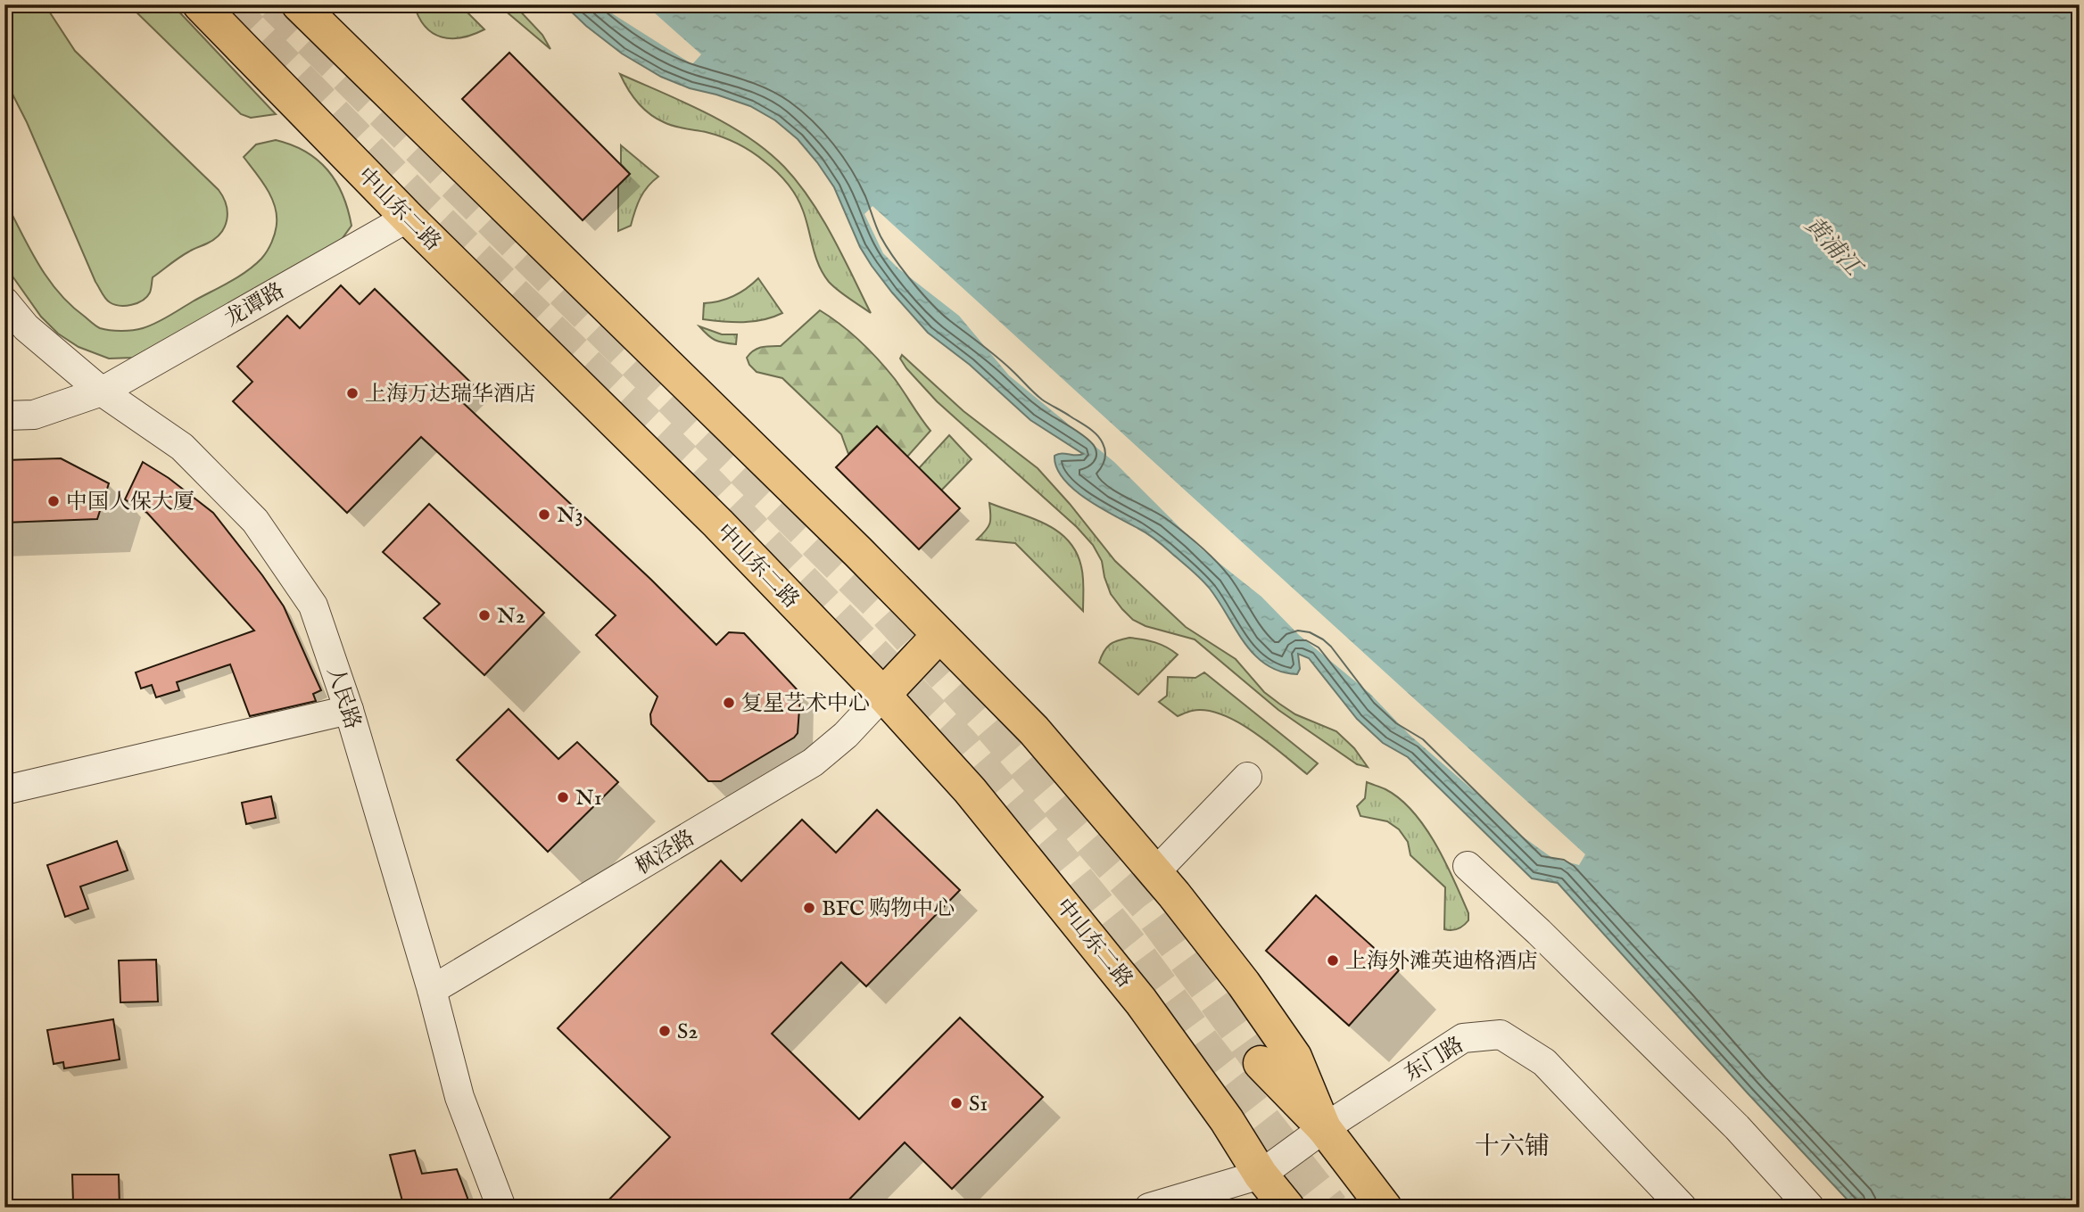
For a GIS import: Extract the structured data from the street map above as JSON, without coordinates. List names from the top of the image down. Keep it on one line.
{"streets":{"main road":["中山东二路"],"street":["龙谭路","人民路","枫泾路","东门路"]},"crossings":[["中山东二路","龙谭路"],["中山东二路","枫泾路"],["中山东二路","东门路"],["龙谭路","人民路"],["人民路","枫泾路"]],"districts":["十六铺"],"water":["黄浦江"],"places":["上海万达瑞华酒店","中国人保大厦","N3","N2","复星艺术中心","N1","BFC 购物中心","上海外滩英迪格酒店","S2","S1"]}
